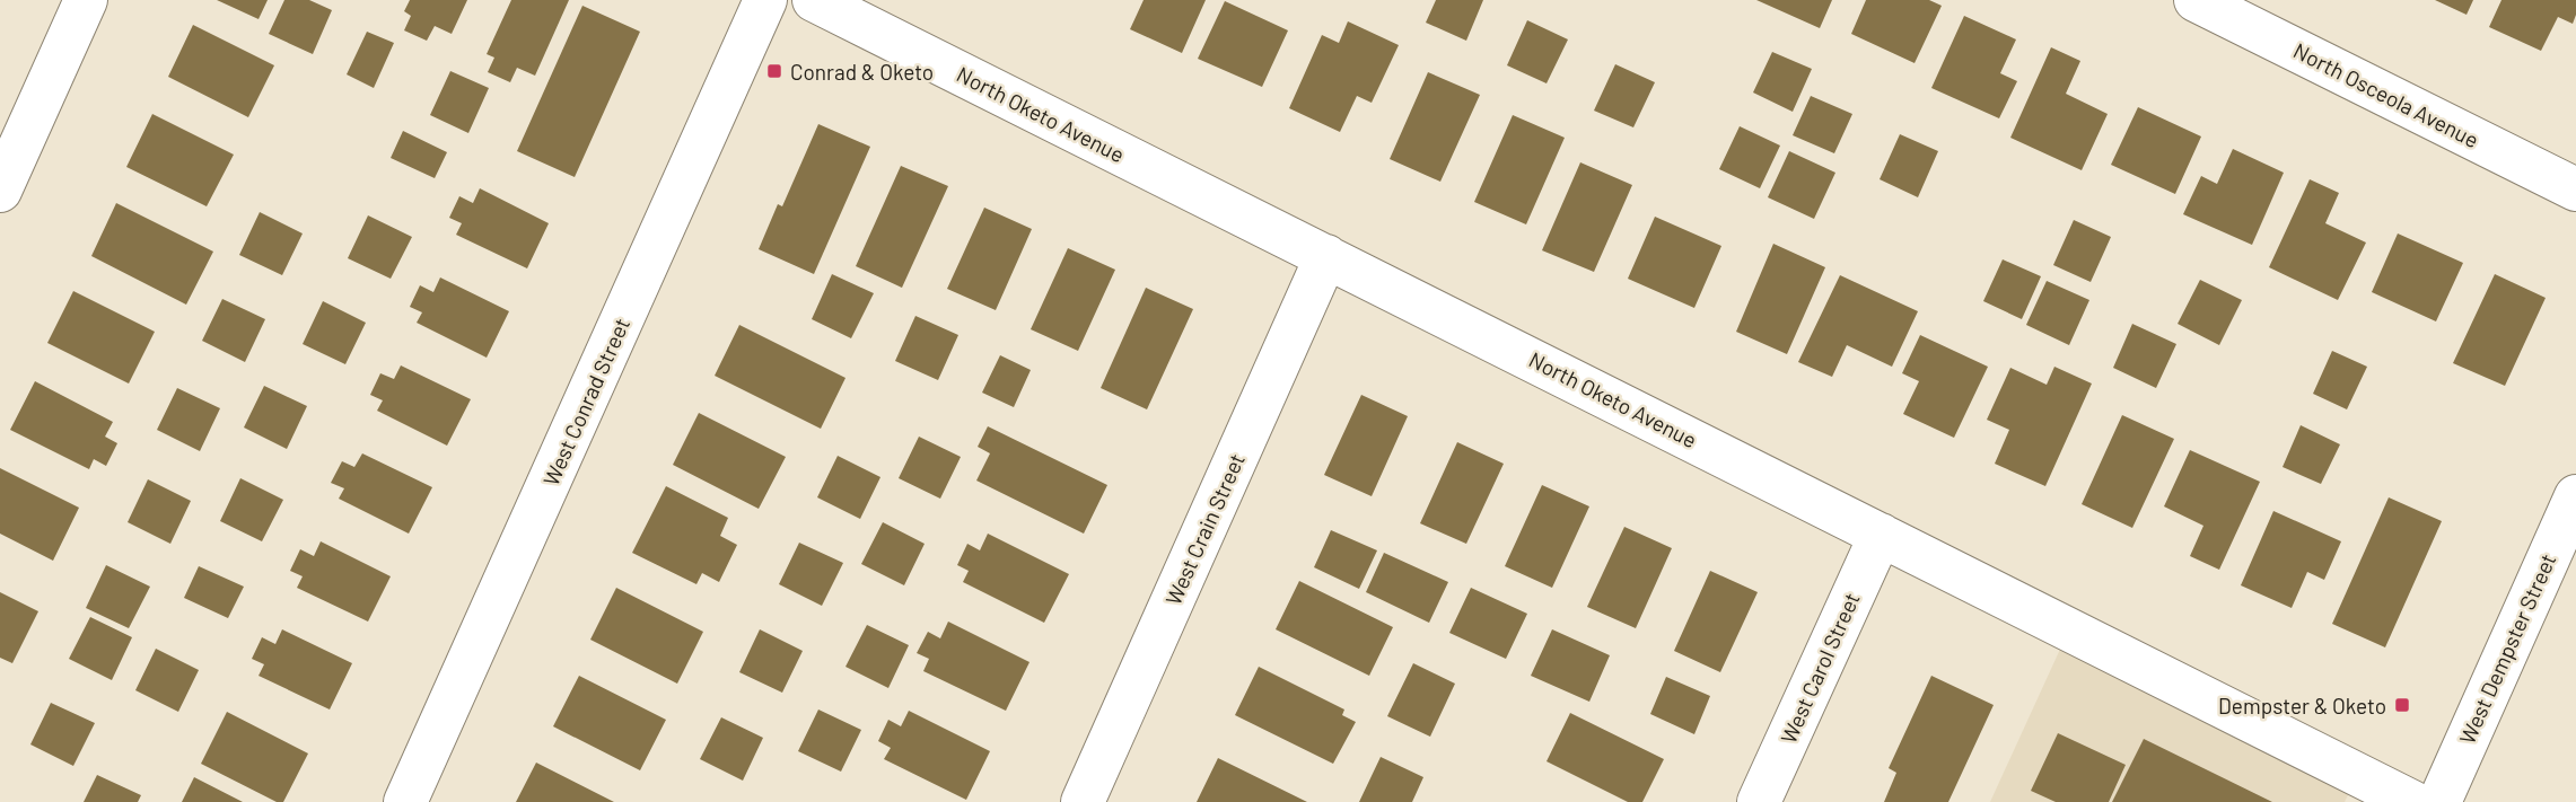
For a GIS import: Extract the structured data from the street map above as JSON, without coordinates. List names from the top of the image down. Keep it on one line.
{"streets":{"street":["North Osceola Avenue","North Oketo Avenue","West Conrad Street","West Crain Street","West Dempster Street","West Carol Street"]},"crossings":[["North Oketo Avenue","West Crain Street"],["North Oketo Avenue","West Carol Street"]],"places":{"transit":["Conrad & Oketo","Dempster & Oketo"]}}
